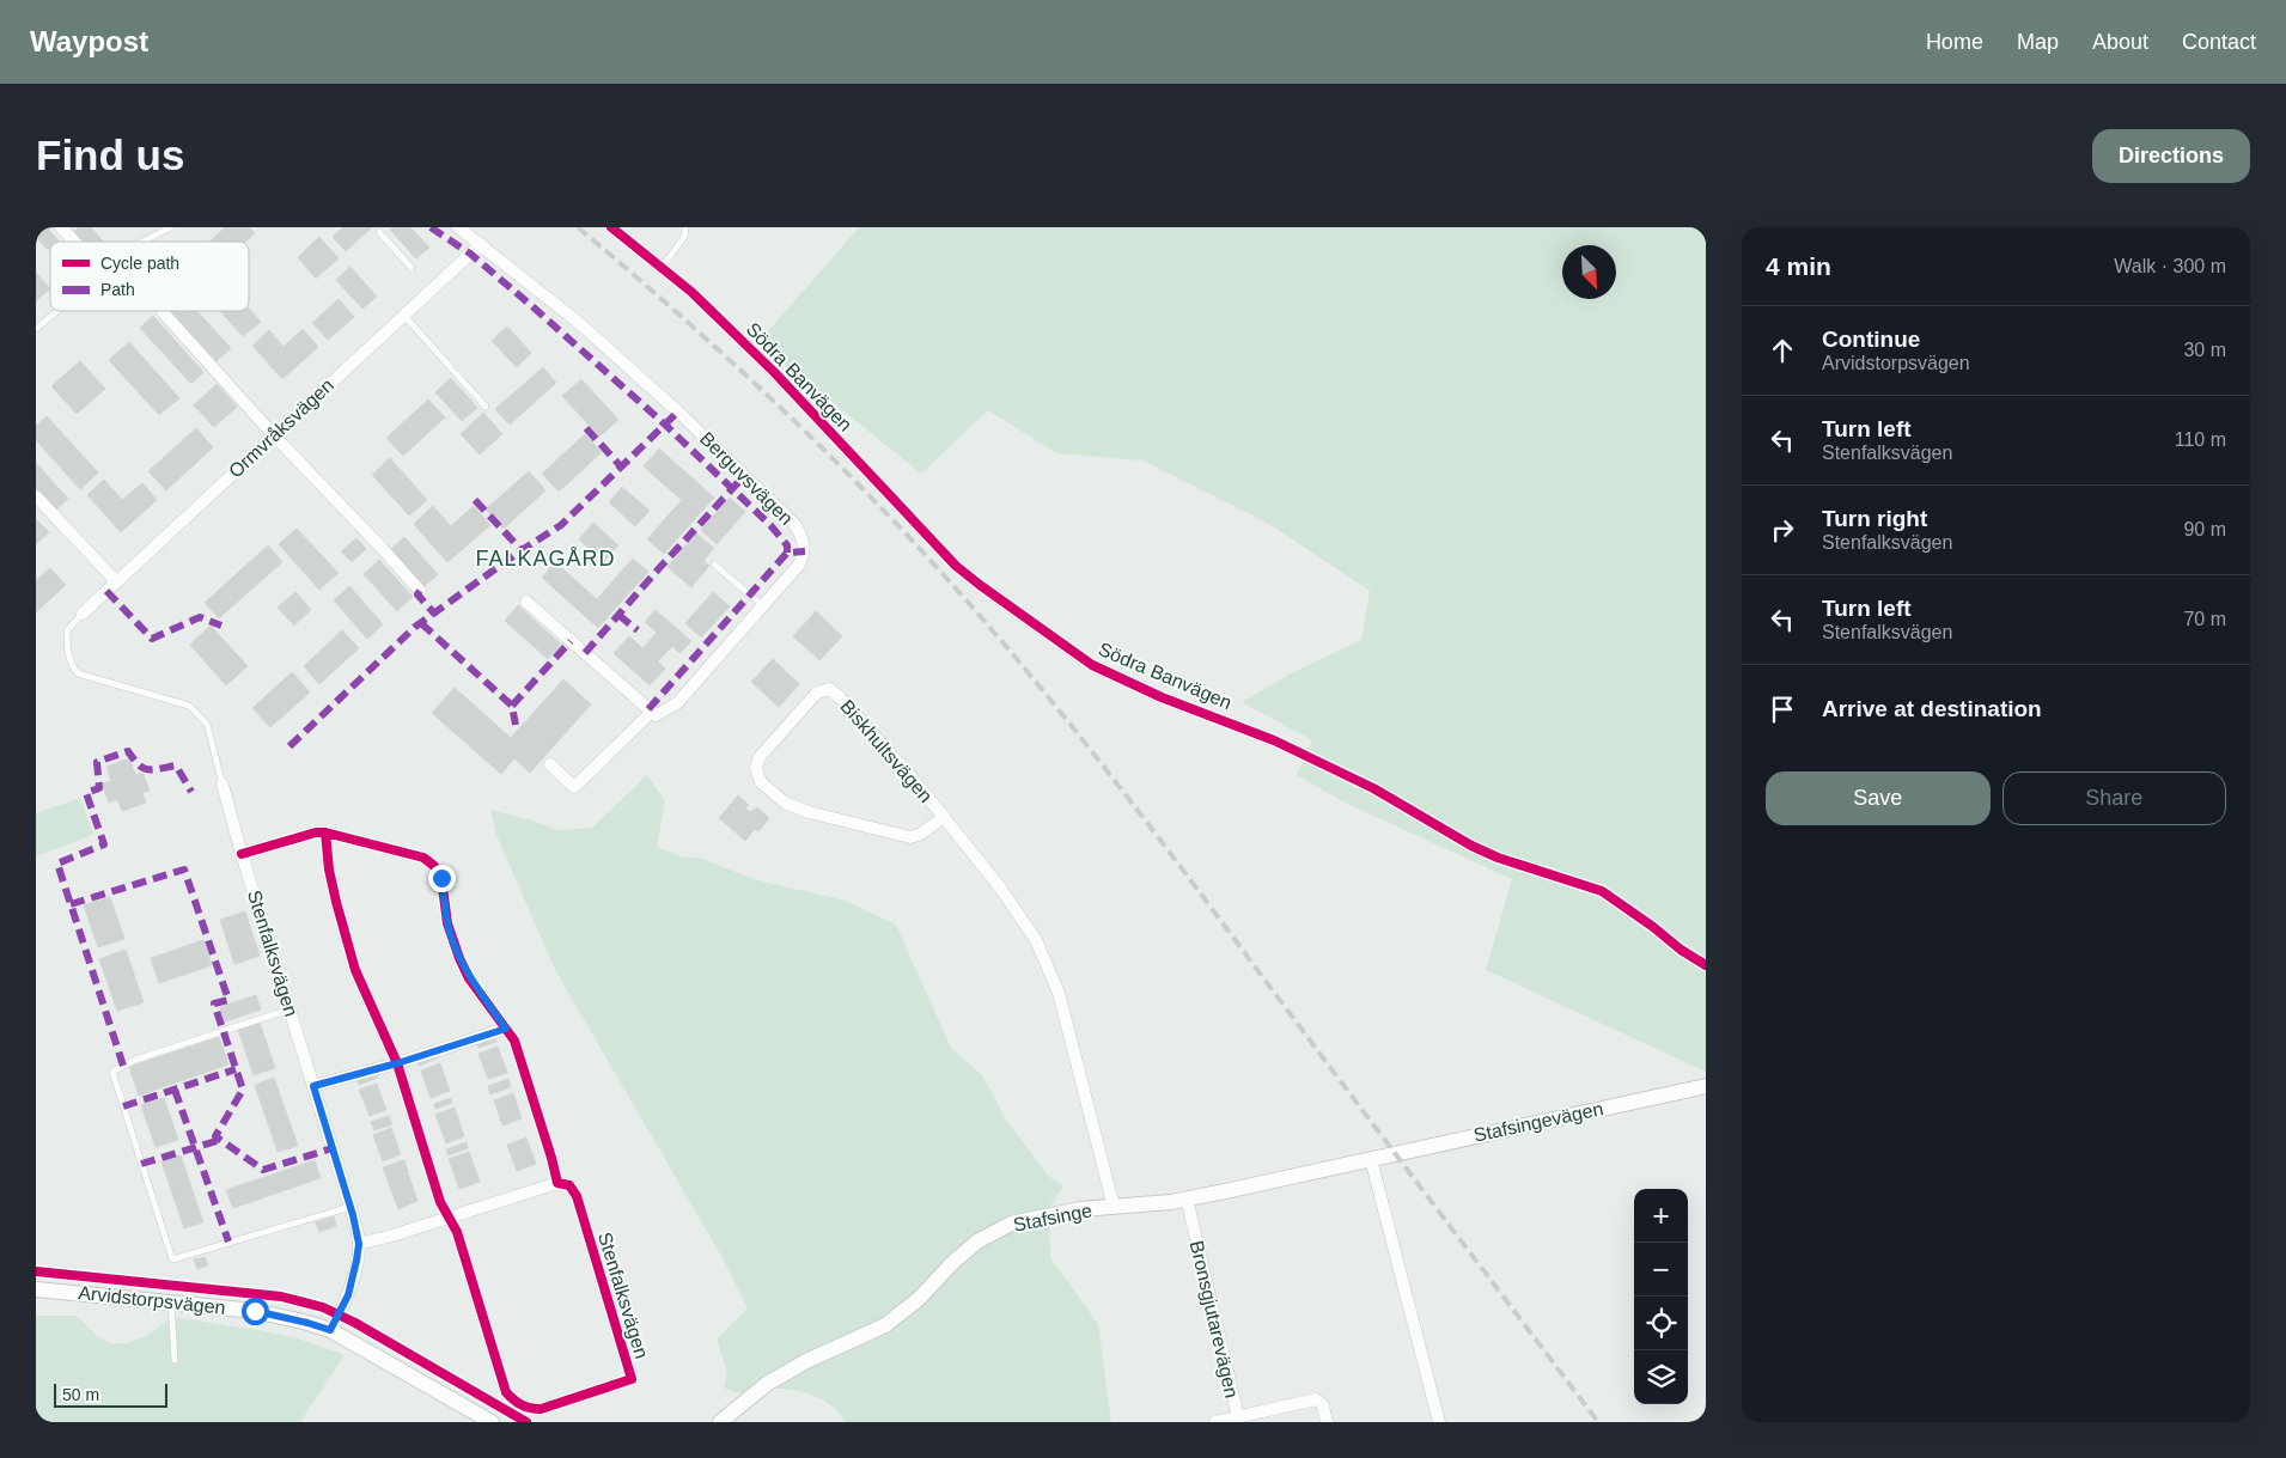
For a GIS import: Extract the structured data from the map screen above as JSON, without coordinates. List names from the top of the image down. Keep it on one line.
{"streets":{"street":["Södra Banvägen","Ormvråksvägen","Berguvsvägen","Biskhultsvägen","Stenfalksvägen","Stafsingevägen","Stafsinge","Arvidstorpsvägen","Bronsgjutarevägen"]},"crossings":[["Ormvråksvägen","Berguvsvägen"],["Biskhultsvägen","Stafsinge"],["Stenfalksvägen","Arvidstorpsvägen"],["Stafsingevägen","Stafsinge"],["Stafsinge","Bronsgjutarevägen"]],"districts":["FALKAGÅRD"],"legend":["Cycle path","Path"],"scale_bar":"50 m","north":"bottom right","page":{"header":"Waypost","nav":["Home","Map","About","Contact"],"buttons":["Directions",["Save","Share"]],"title":"Find us","heading":["4 min","Walk · 300 m"],"list":[["Continue","Arvidstorpsvägen","30 m"],["Turn left","Stenfalksvägen","110 m"],["Turn right","Stenfalksvägen","90 m"],["Turn left","Stenfalksvägen","70 m"],"Arrive at destination"],"map_buttons":["+","−"],"scale":"50 m"}}
